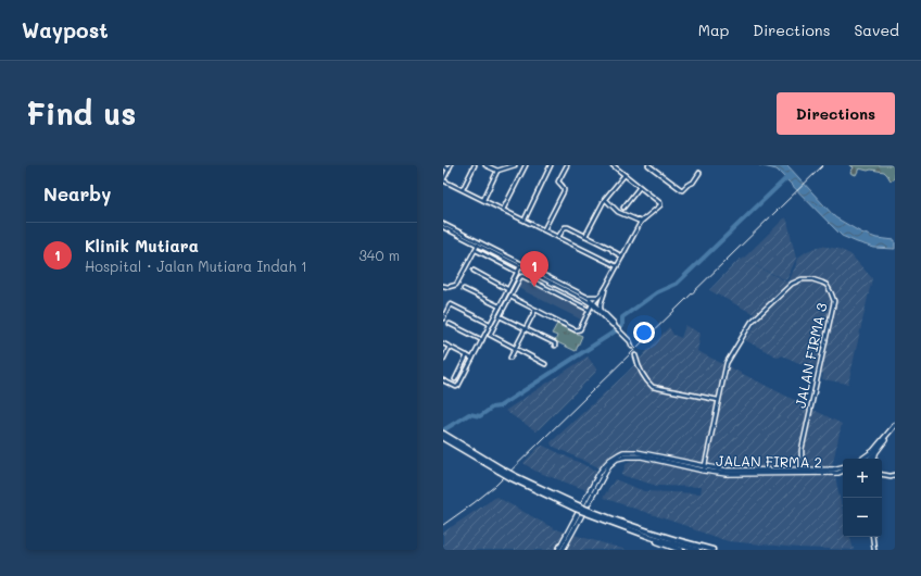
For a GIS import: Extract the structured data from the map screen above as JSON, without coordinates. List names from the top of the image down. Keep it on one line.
{"streets":{"main road":["JALAN FIRMA 2"],"street":["JALAN FIRMA 3"]},"crossings":[["JALAN FIRMA 3","JALAN FIRMA 2"]],"page":{"header":"Waypost","nav":["Map","Directions","Saved"],"buttons":"Directions","title":"Find us","heading":"Nearby","list":[{"mark":"1","name":"Klinik Mutiara","note":"Hospital · Jalan Mutiara Indah 1","value":"340 m"}],"pins":"1","map_buttons":["+","−"]}}
